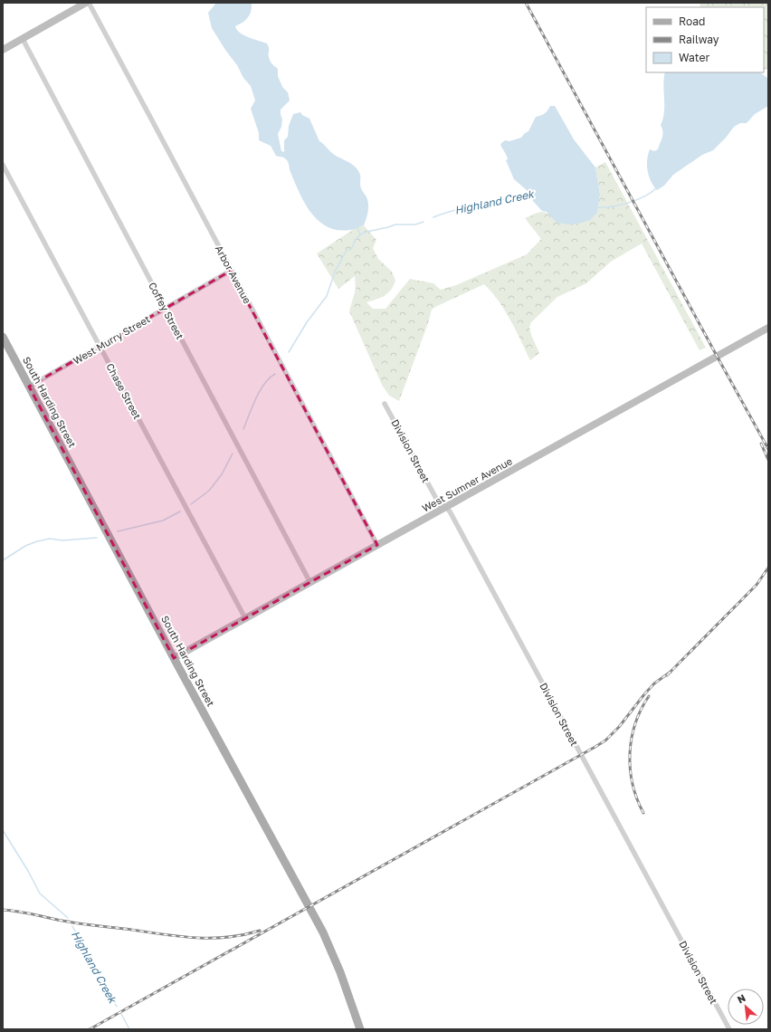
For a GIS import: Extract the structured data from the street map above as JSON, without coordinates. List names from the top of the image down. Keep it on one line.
{"streets":{"main road":["South Harding Street"],"street":["Arbor Avenue","Coffey Street","West Murry Street","Chase Street","Division Street","West Sumner Avenue"]},"crossings":[["Arbor Avenue","West Murry Street"],["Arbor Avenue","West Sumner Avenue"],["Coffey Street","West Murry Street"],["Coffey Street","West Sumner Avenue"],["West Murry Street","Chase Street"],["West Murry Street","South Harding Street"],["Chase Street","West Sumner Avenue"],["South Harding Street","West Sumner Avenue"],["Division Street","West Sumner Avenue"]],"water":["Highland Creek"],"legend":["Road","Railway","Water"],"north":"top left"}
